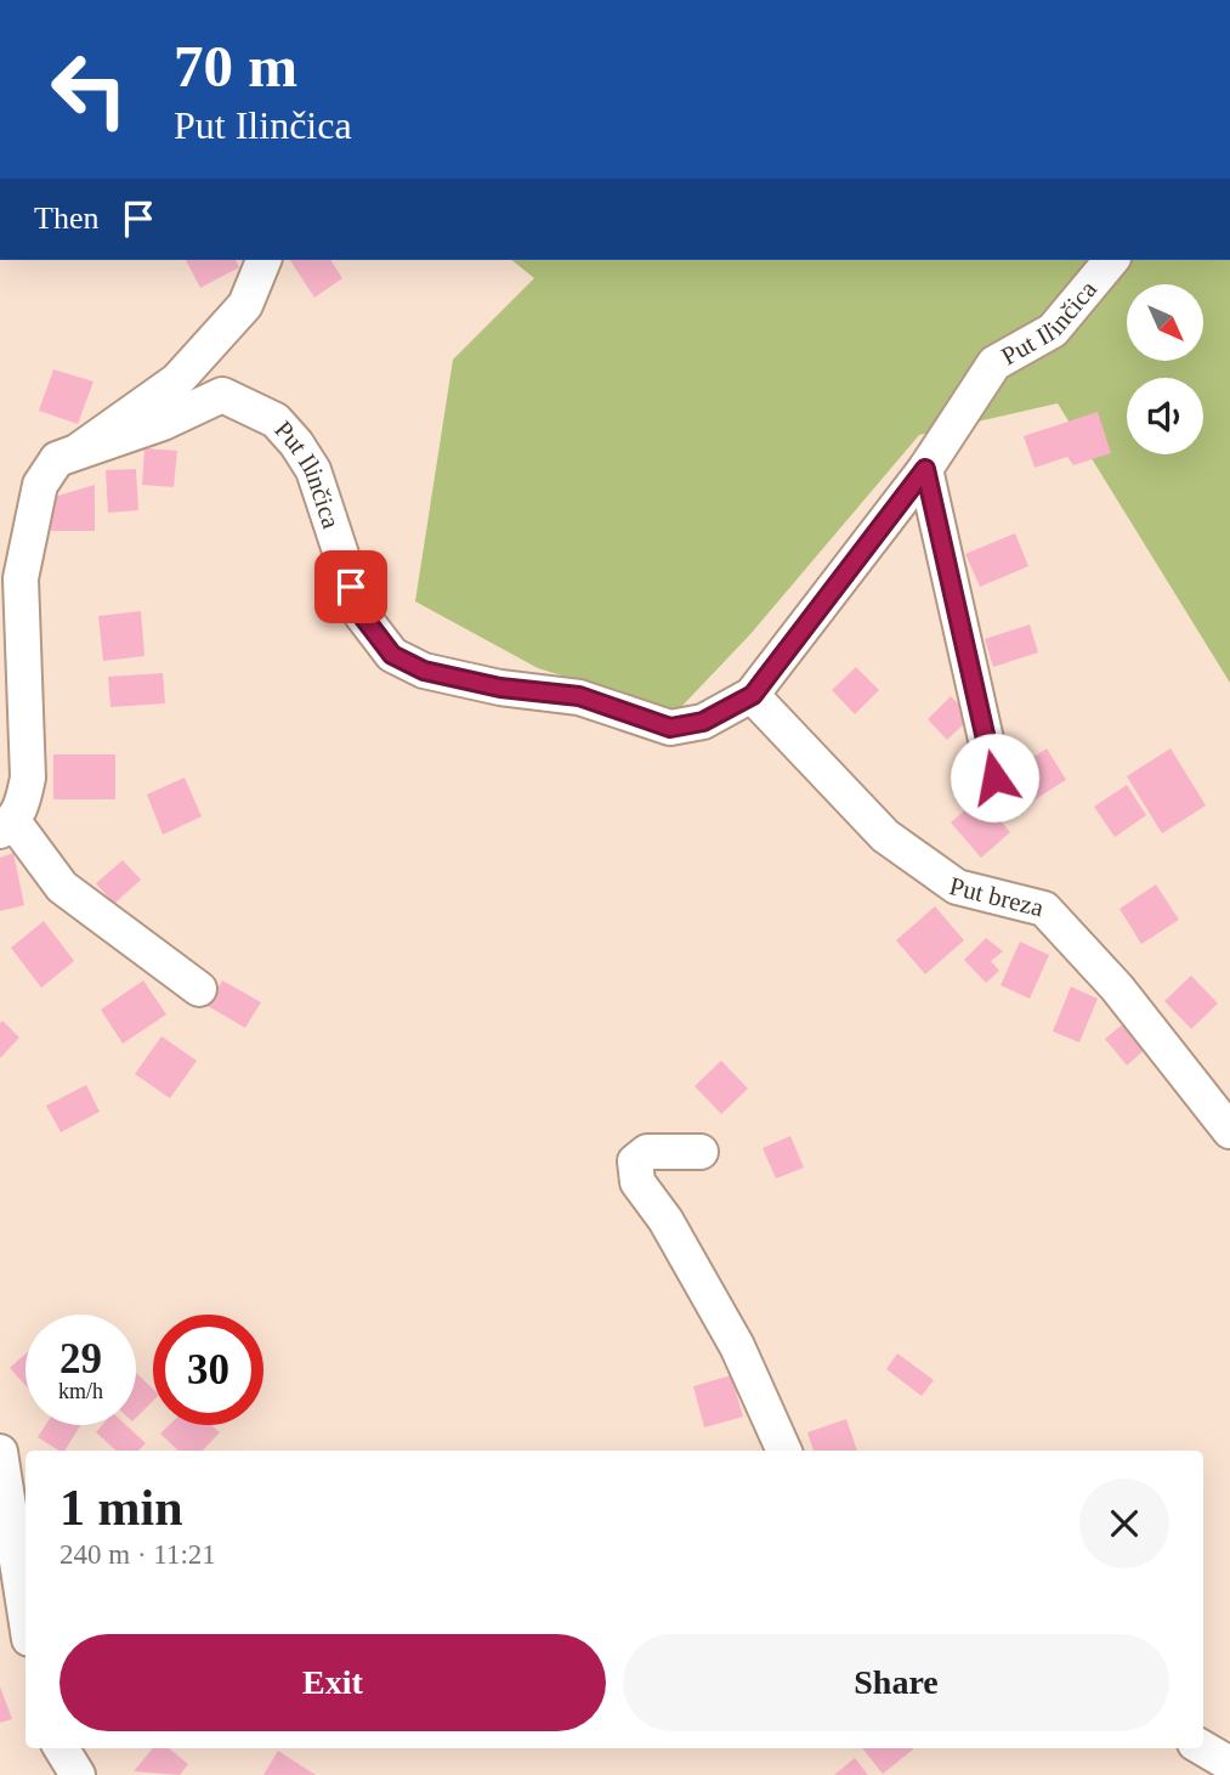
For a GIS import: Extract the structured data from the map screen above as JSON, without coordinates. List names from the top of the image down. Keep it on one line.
{"streets":{"street":["Put Ilinčica","Put breza"]},"crossings":[["Put Ilinčica","Put breza"]],"north":"bottom right","page":{"turn":["70 m","Put Ilinčica"],"then":"Then","speed":"29 km/h","limit":"30","heading":["1 min","240 m · 11:21"],"buttons":["Exit","Share"]}}
